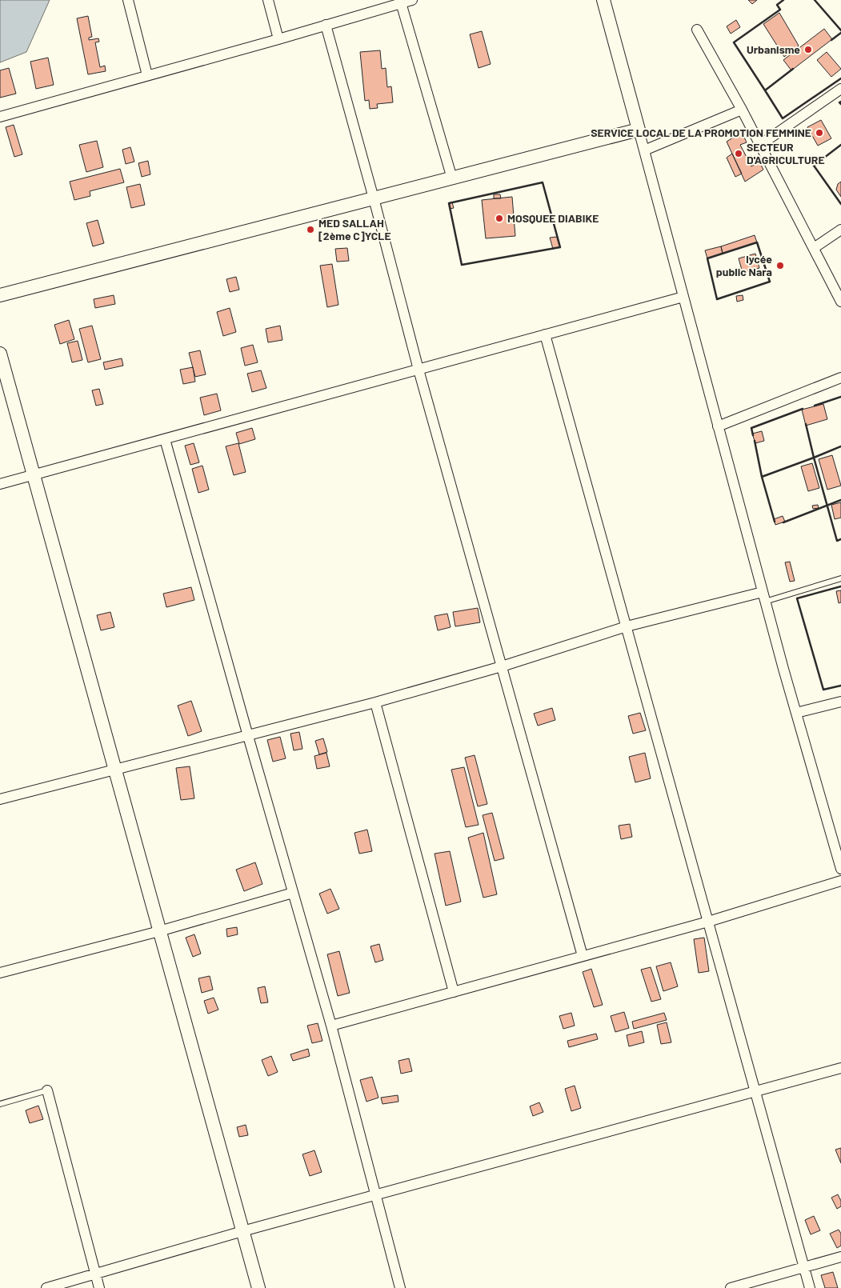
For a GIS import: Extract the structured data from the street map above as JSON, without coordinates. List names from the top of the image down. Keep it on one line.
{"places":["Urbanisme","SERVICE LOCAL DE LA PROMOTION FEMMINE","SECTEUR D'AGRICULTURE","MOSQUEE DIABIKE","MED SALLAH [2ème C]YCLE","lycée public Nara"]}
